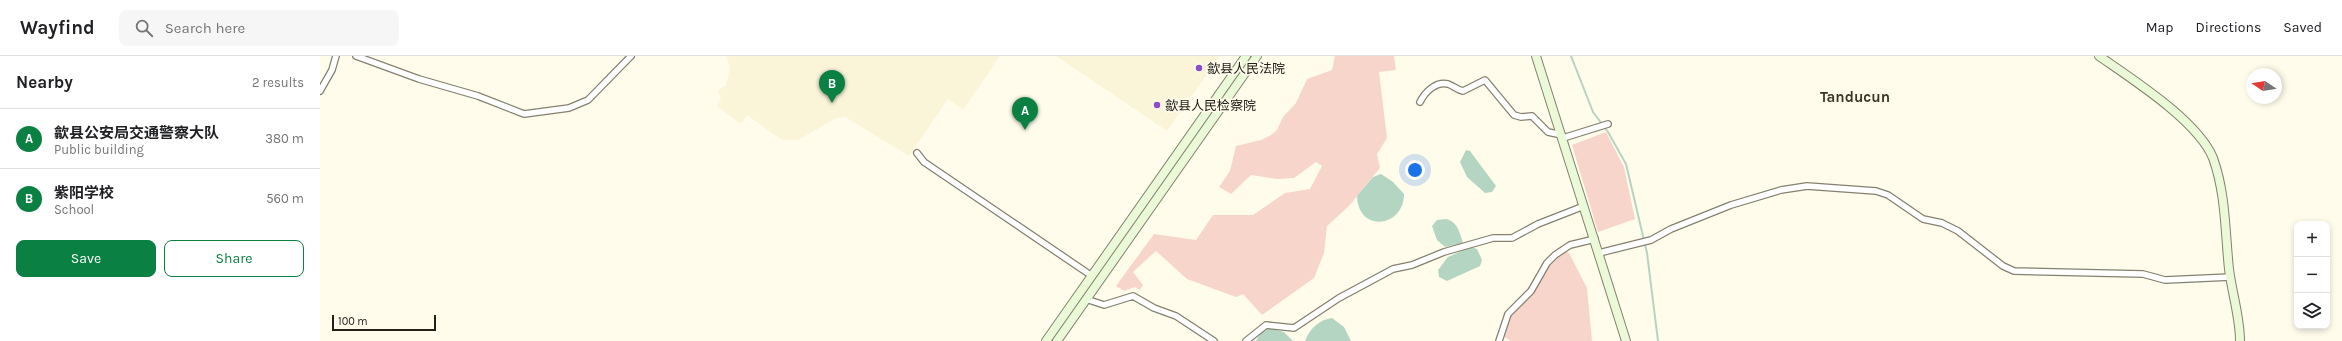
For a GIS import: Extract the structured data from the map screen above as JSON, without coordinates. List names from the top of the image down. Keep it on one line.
{"districts":["Tanducun"],"places":["歙县人民法院","歙县人民检察院"],"scale_bar":"100 m","north":"left","page":{"header":"Wayfind","search":"Search here","nav":["Map","Directions","Saved"],"heading":["Nearby","2 results"],"pins":["B","A"],"list":[{"mark":"A","name":"歙县公安局交通警察大队","note":"Public building","value":"380 m"},{"mark":"B","name":"紫阳学校","note":"School","value":"560 m"}],"map_buttons":["+","−"],"buttons":["Save","Share"],"scale":"100 m"}}
